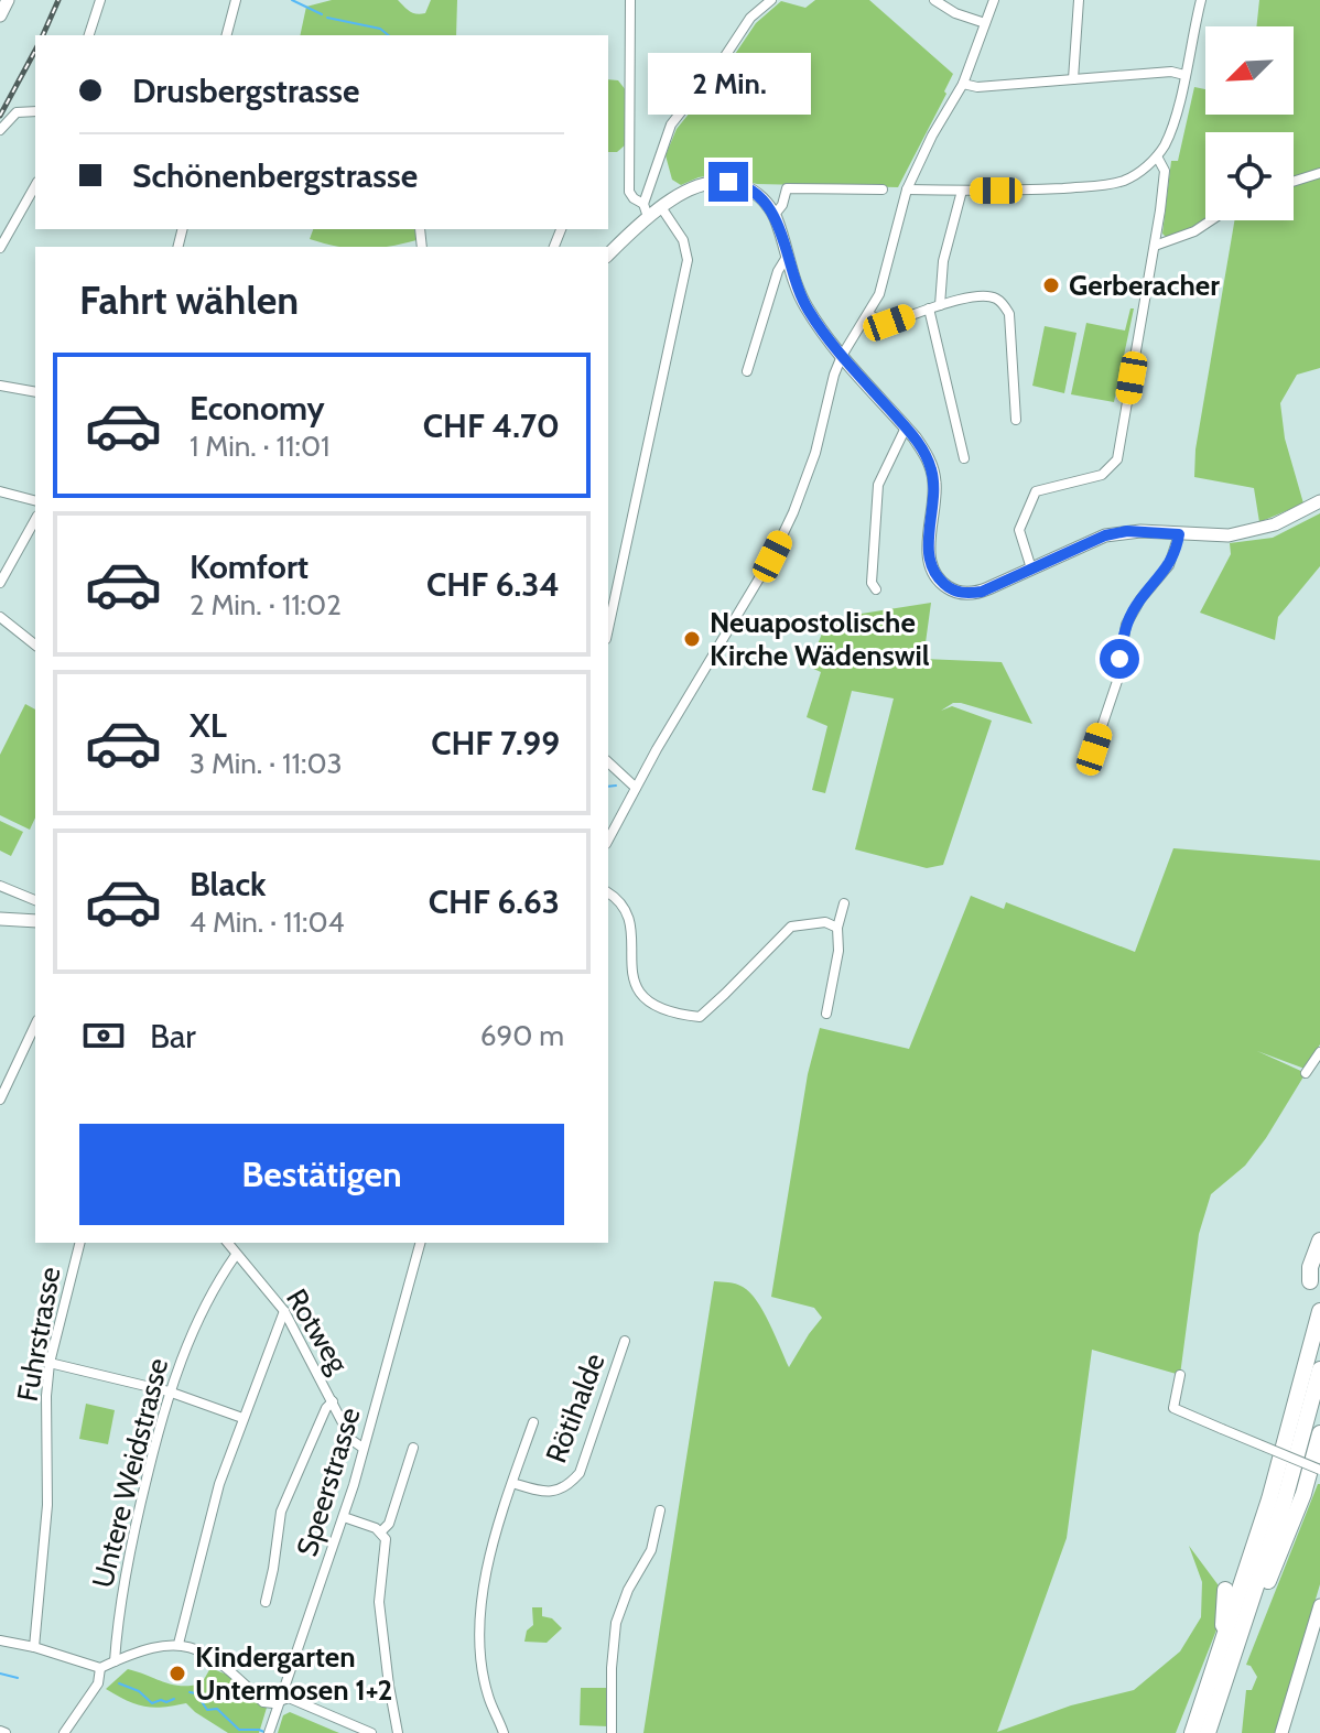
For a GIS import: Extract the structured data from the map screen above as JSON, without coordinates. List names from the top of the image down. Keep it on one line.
{"streets":{"street":["Rotweg","Fuhrstrasse","Rötihalde","Untere Weidstrasse","Speerstrasse"]},"crossings":[["Rotweg","Untere Weidstrasse"],["Rotweg","Speerstrasse"]],"places":["Gerberacher","Neuapostolische Kirche Wädenswil","Kindergarten Untermosen 1+2"],"north":"bottom left","page":{"banner":["Drusbergstrasse","Schönenbergstrasse"],"bubble":"2 Min.","heading":"Fahrt wählen","list":[{"name":"Economy","note":"1 Min. · 11:01","value":"CHF 4.70"},{"name":"Komfort","note":"2 Min. · 11:02","value":"CHF 6.34"},{"name":"XL","note":"3 Min. · 11:03","value":"CHF 7.99"},{"name":"Black","note":"4 Min. · 11:04","value":"CHF 6.63"}],"pay":["Bar","690 m"],"buttons":"Bestätigen"}}
